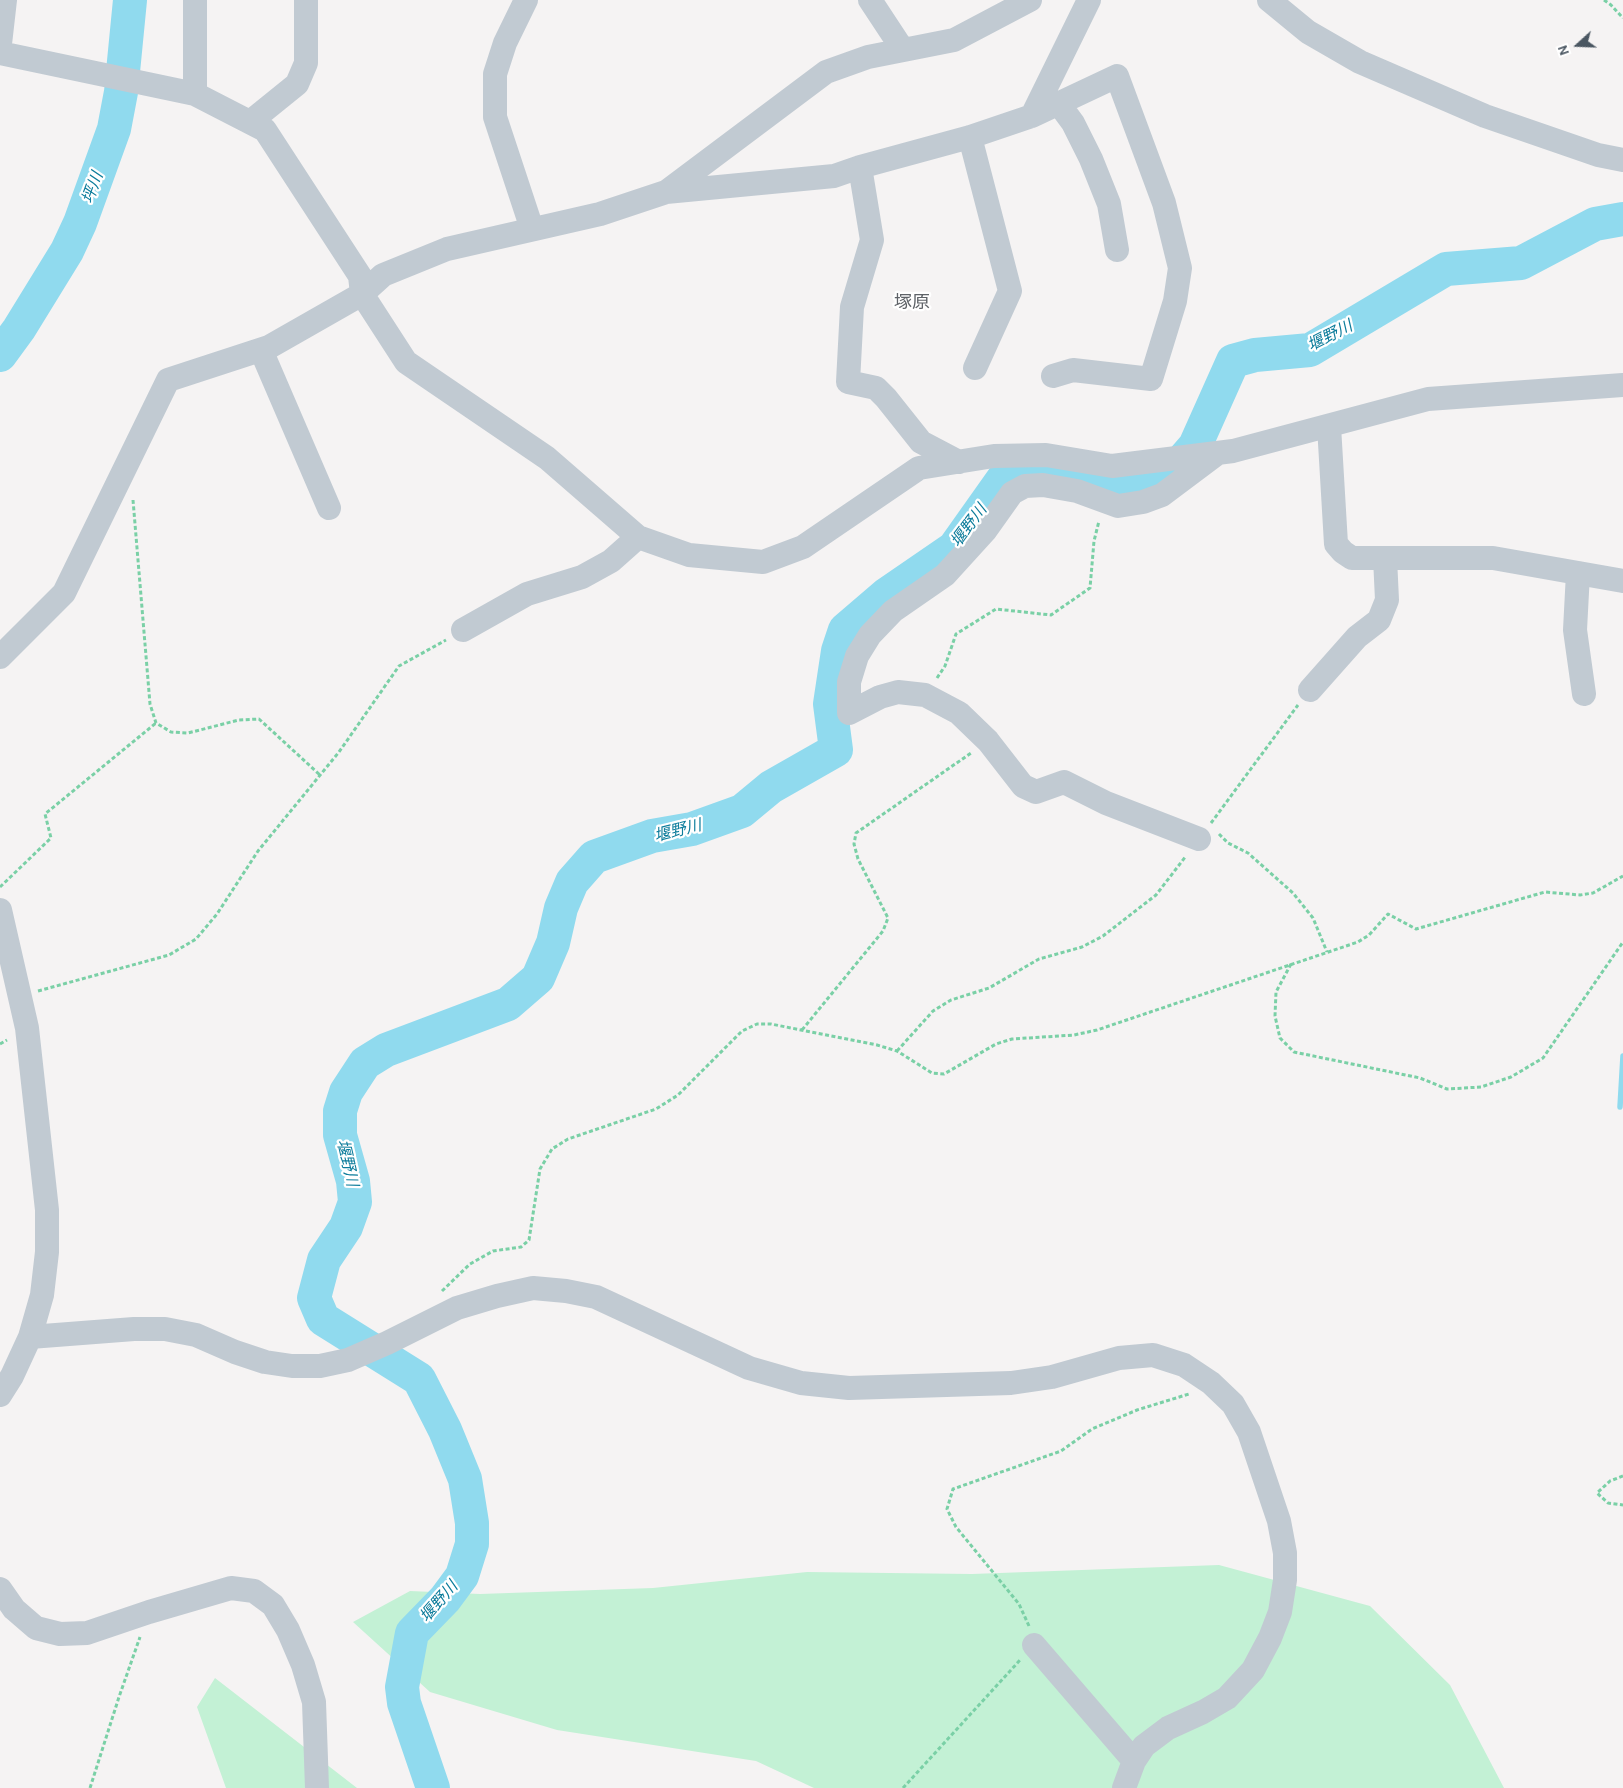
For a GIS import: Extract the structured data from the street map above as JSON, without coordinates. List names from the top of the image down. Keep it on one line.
{"districts":["塚原"],"water":["坪川","堰野川"],"north":"left"}
